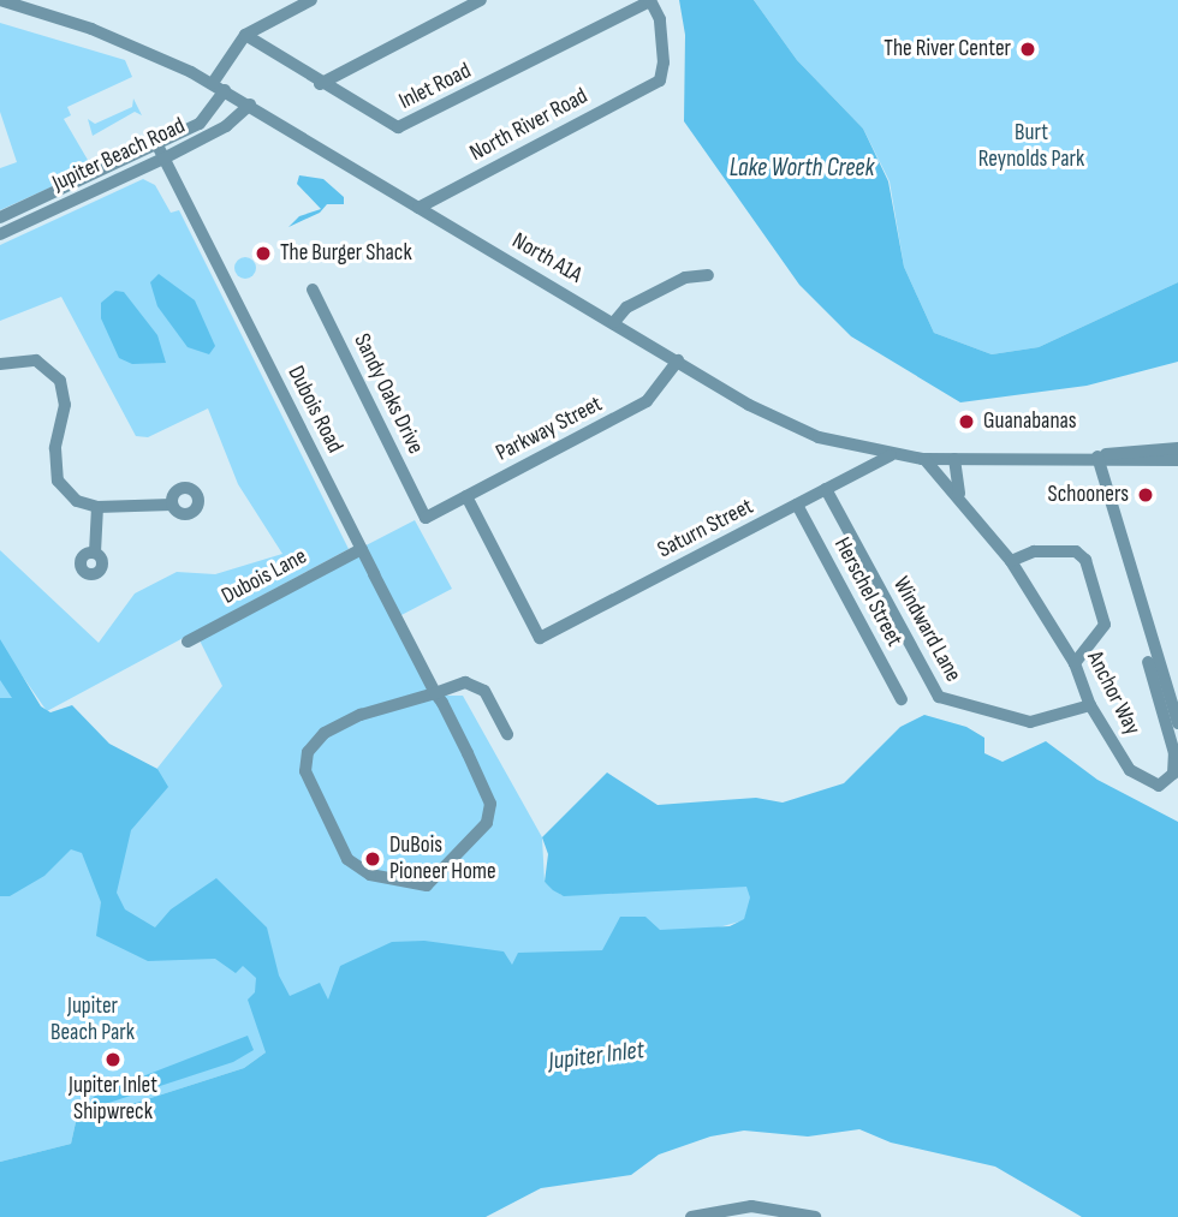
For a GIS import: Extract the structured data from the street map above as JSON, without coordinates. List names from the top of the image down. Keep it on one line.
{"streets":{"street":["Inlet Road","North River Road","Jupiter Beach Road","North A1A","Sandy Oaks Drive","Dubois Road","Parkway Street","Saturn Street","Dubois Lane","Herschel Street","Windward Lane","Anchor Way"]},"crossings":[["Inlet Road","North River Road"],["North River Road","North A1A"],["Jupiter Beach Road","North A1A"],["Jupiter Beach Road","Dubois Road"],["North A1A","Parkway Street"],["North A1A","Saturn Street"],["North A1A","Anchor Way"],["Sandy Oaks Drive","Parkway Street"],["Dubois Road","Dubois Lane"],["Parkway Street","Saturn Street"],["Saturn Street","Herschel Street"],["Saturn Street","Windward Lane"],["Windward Lane","Anchor Way"]],"water":["Lake Worth Creek","Jupiter Inlet"],"parks":["Burt Reynolds Park","Jupiter Beach Park"],"places":["The River Center","The Burger Shack","Guanabanas","Schooners","DuBois Pioneer Home","Jupiter Inlet Shipwreck"]}
